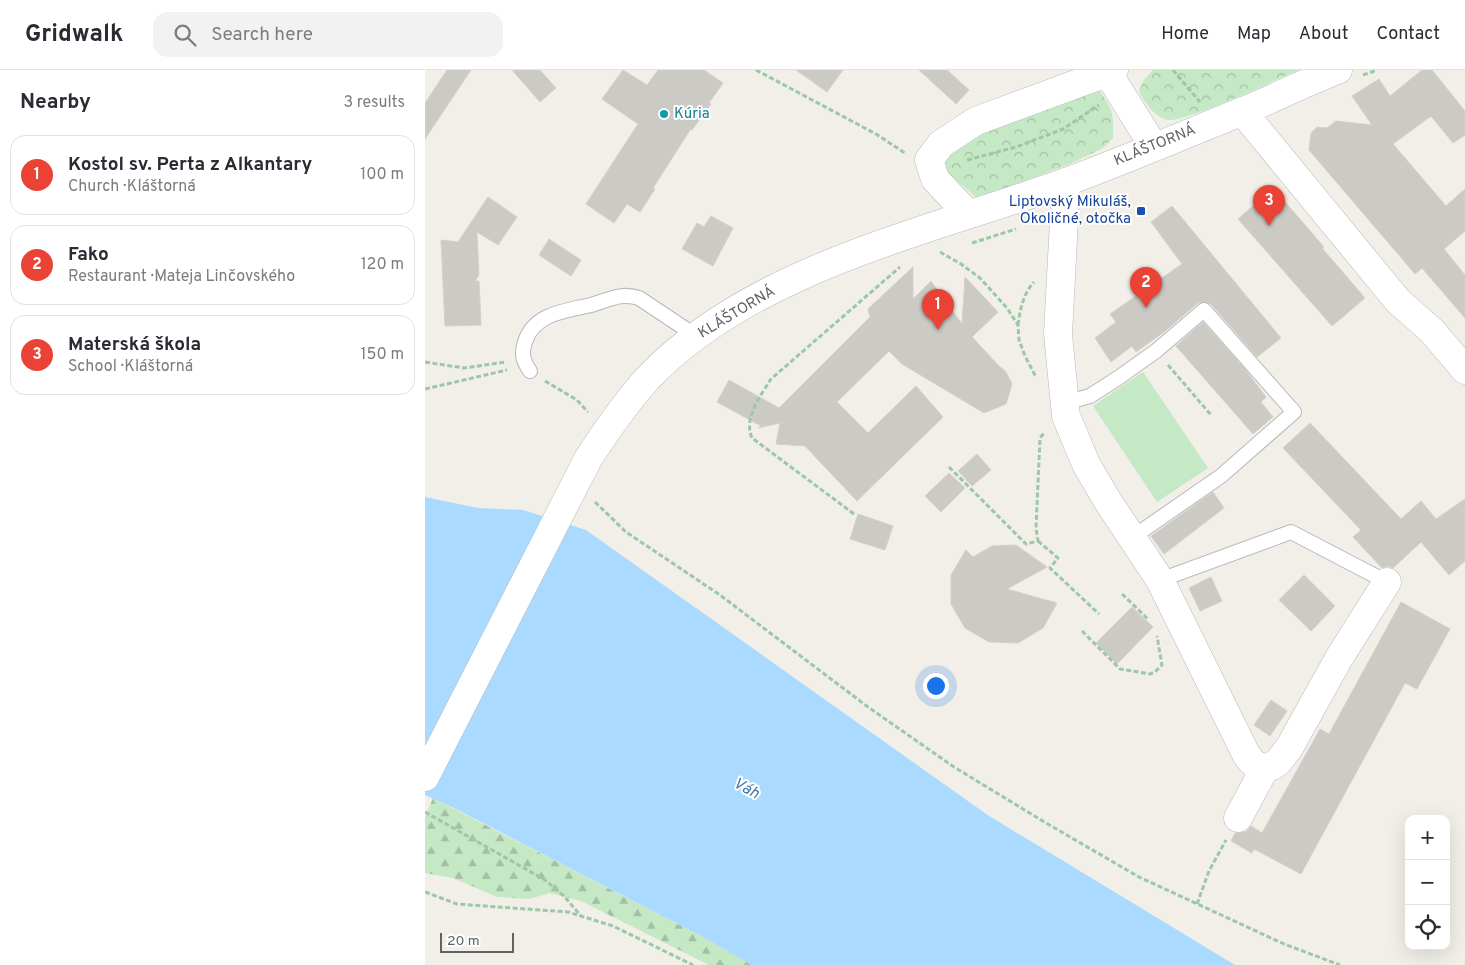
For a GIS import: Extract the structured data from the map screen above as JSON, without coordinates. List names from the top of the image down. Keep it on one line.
{"streets":{"street":["KLÁŠTORNÁ"]},"water":["Váh"],"places":{"other":["Kúria"],"transit":["Liptovský Mikuláš, Okoličné, otočka"]},"scale_bar":"20 m","page":{"header":"Gridwalk","search":"Search here","nav":["Home","Map","About","Contact"],"heading":["Nearby","3 results"],"list":[{"mark":"1","name":"Kostol sv. Perta z Alkantary","note":"Church · Kláštorná","value":"100 m"},{"mark":"2","name":"Fako","note":"Restaurant · Mateja Linčovského","value":"120 m"},{"mark":"3","name":"Materská škola","note":"School · Kláštorná","value":"150 m"}],"pins":["3","2","1"],"map_buttons":["+","−"],"scale":"20 m"}}
